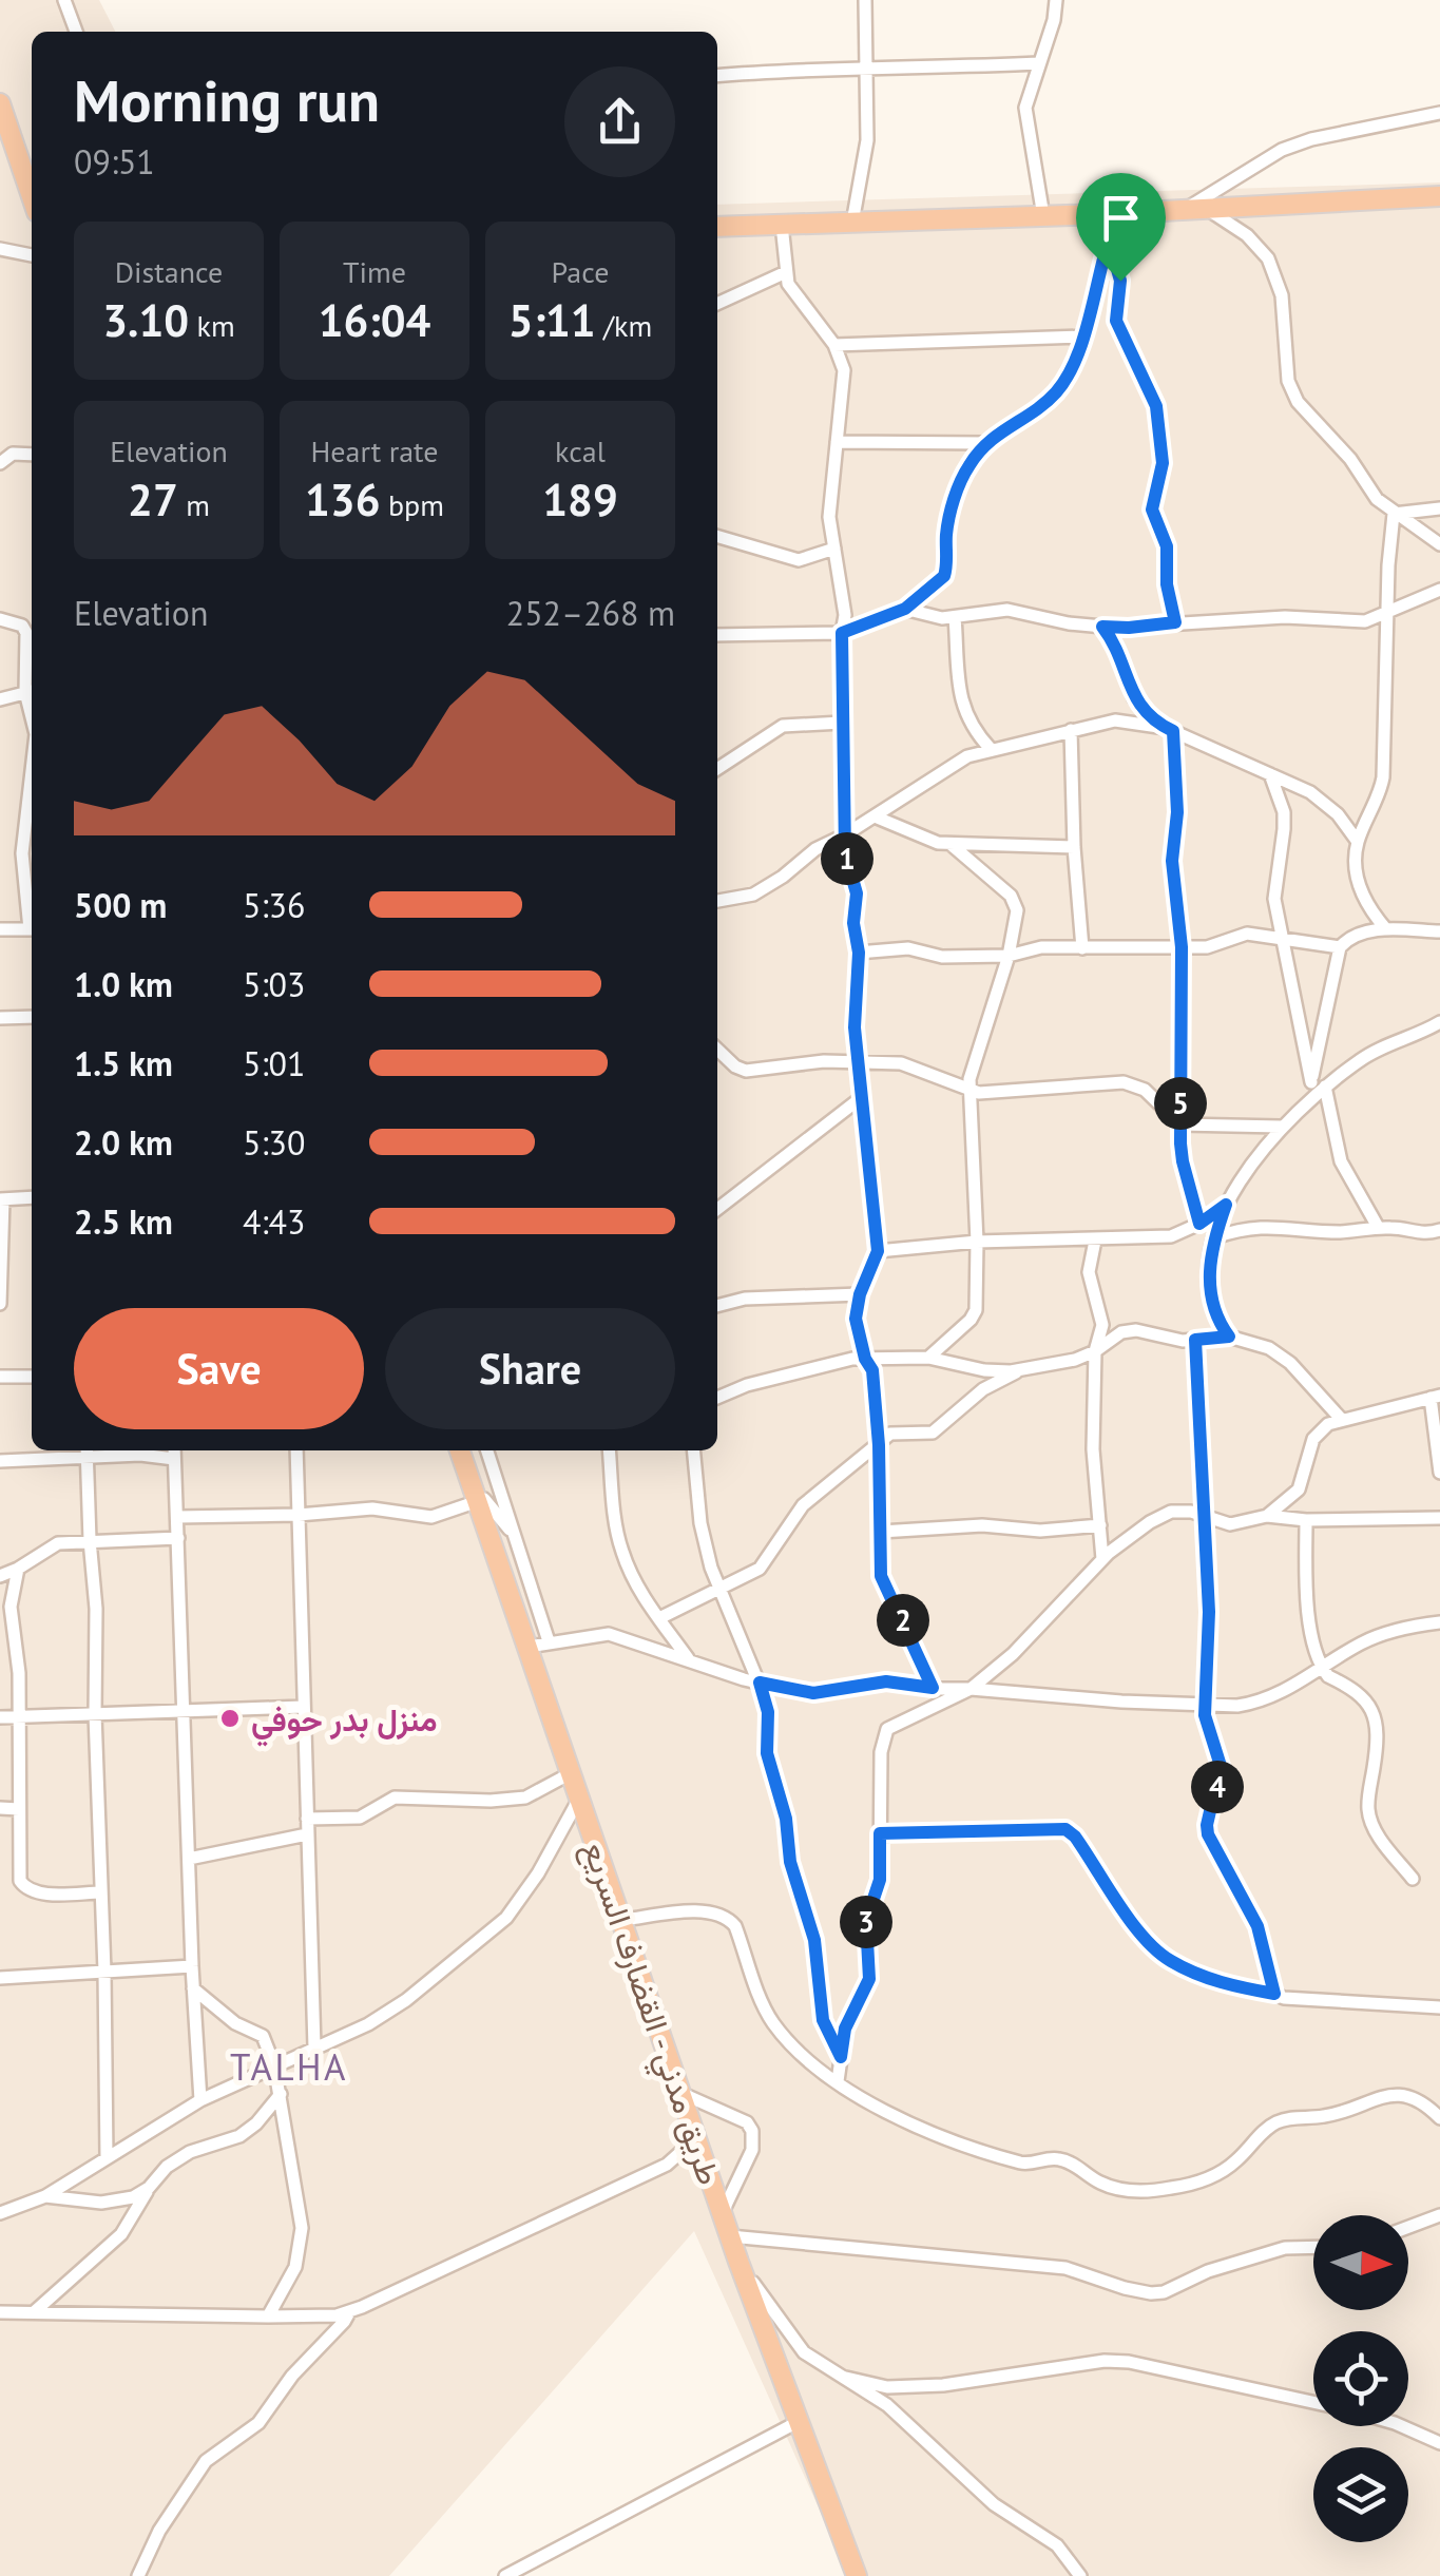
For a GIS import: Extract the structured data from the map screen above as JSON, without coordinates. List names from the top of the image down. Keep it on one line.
{"streets":{"highway":["طريق مدني - القضارف السريع"]},"districts":["TALHA"],"places":["منزل بدر حوفي"],"north":"right","page":{"heading":["Morning run","09:51"],"stats":[["Distance","3.10 km"],["Time","16:04"],["Pace","5:11 /km"],["Elevation","27 m"],["Heart rate","136 bpm"],["kcal","189"]],"chart":["Elevation","252–268 m"],"pins":["1","5","2","4","3"],"list":[{"name":"500 m","note":"5:36"},{"name":"1.0 km","note":"5:03"},{"name":"1.5 km","note":"5:01"},{"name":"2.0 km","note":"5:30"},{"name":"2.5 km","note":"4:43"}],"buttons":["Save","Share"]}}
